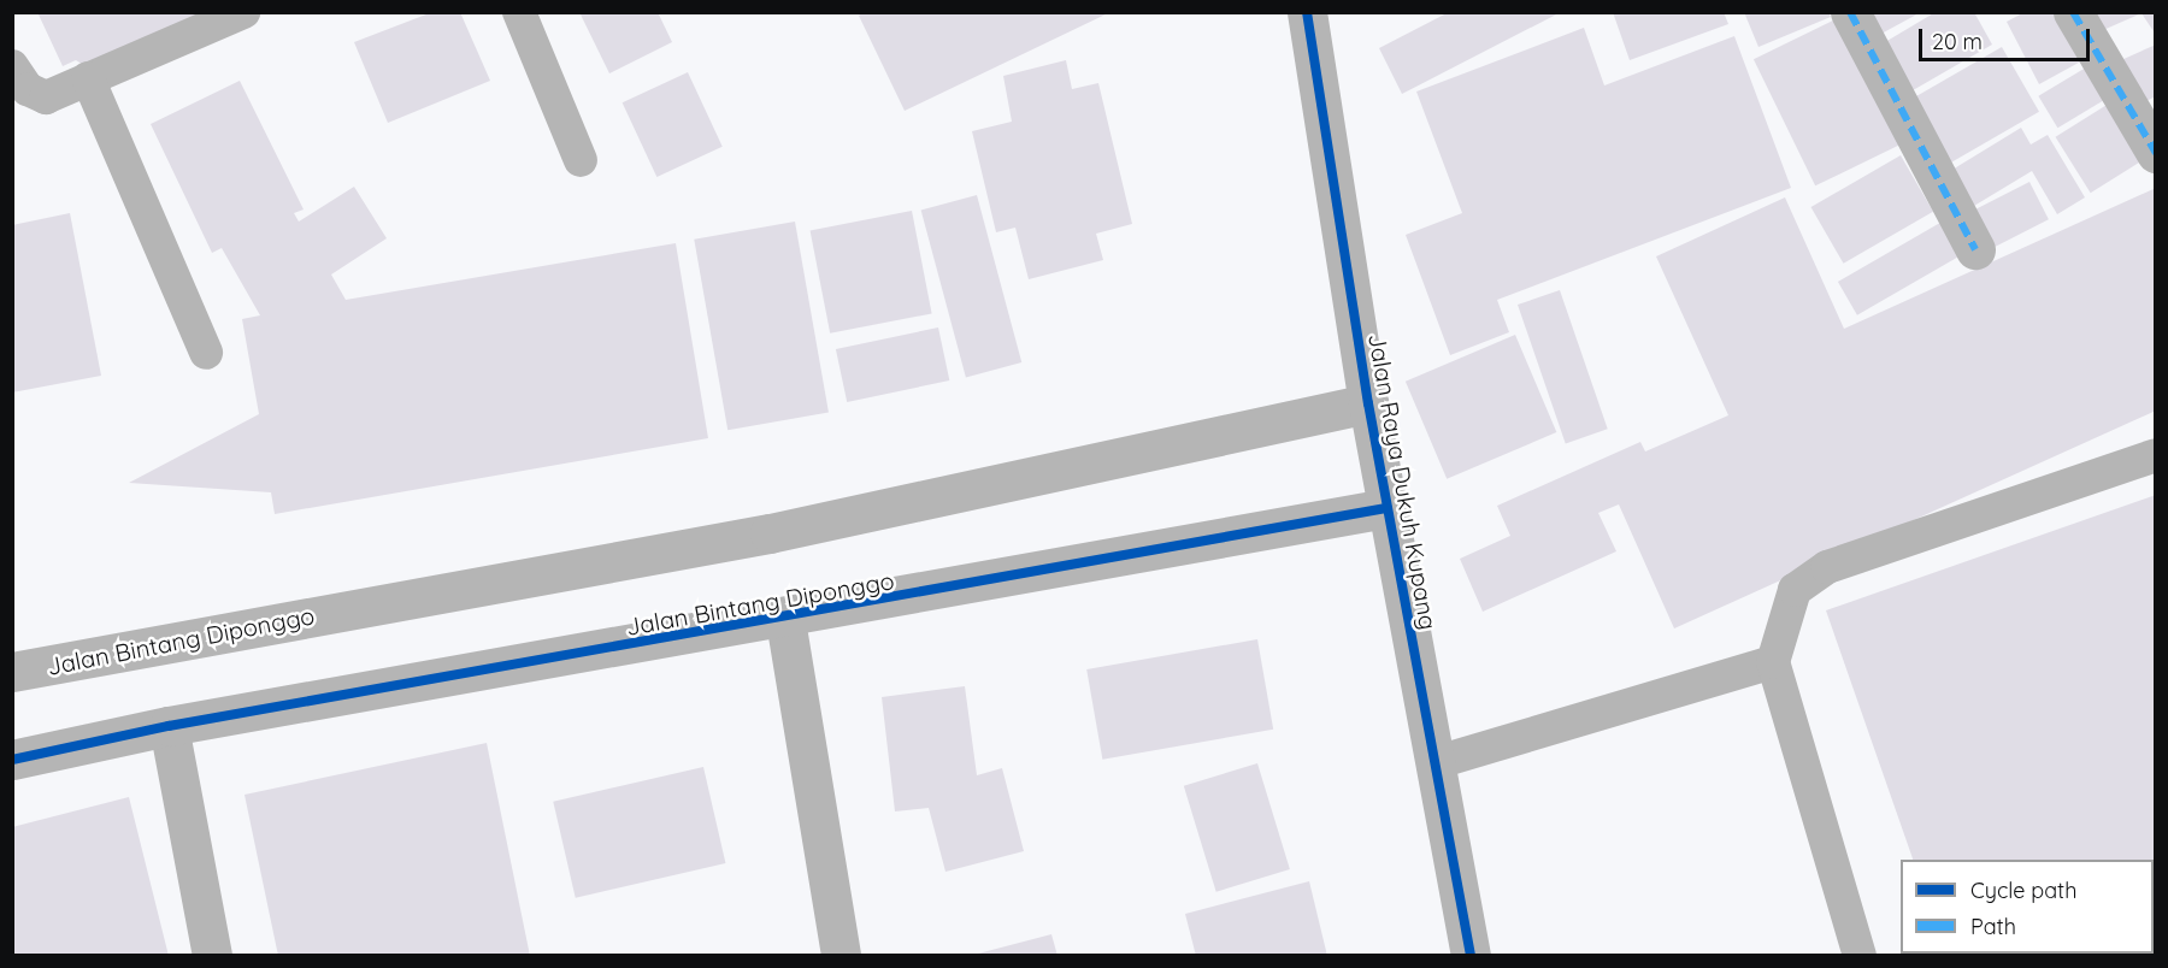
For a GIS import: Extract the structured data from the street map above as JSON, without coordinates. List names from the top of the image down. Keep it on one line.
{"streets":{"street":["Jalan Raya Dukuh Kupang","Jalan Bintang Diponggo"]},"crossings":[["Jalan Raya Dukuh Kupang","Jalan Bintang Diponggo"]],"legend":["Cycle path","Path"],"scale_bar":"20 m"}
